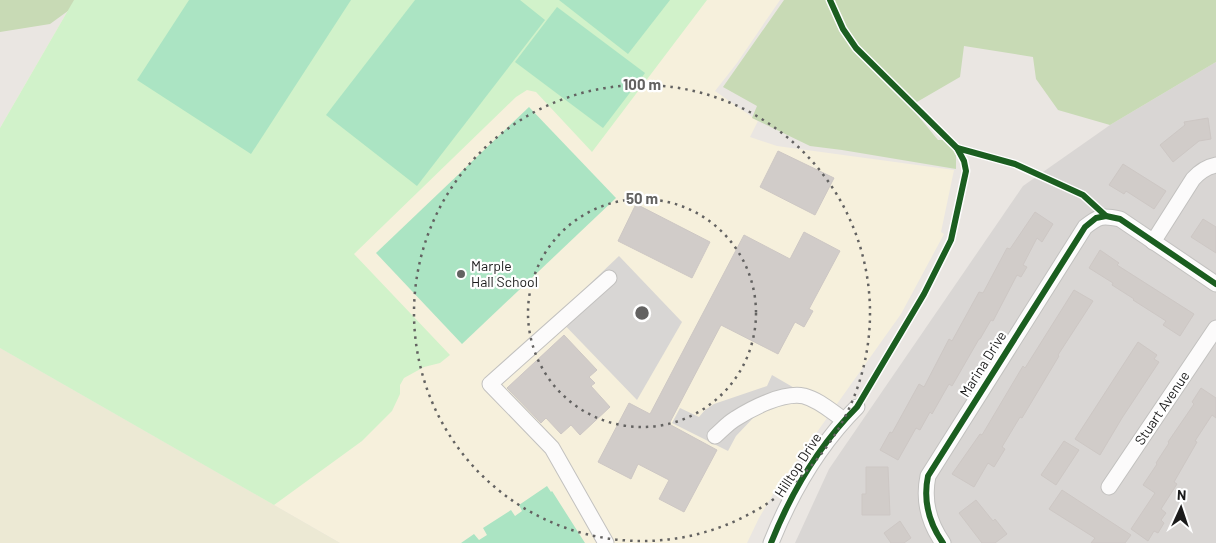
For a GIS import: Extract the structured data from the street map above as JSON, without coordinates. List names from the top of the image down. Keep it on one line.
{"streets":{"street":["Marina Drive","Stuart Avenue","Hilltop Drive"]},"places":["Marple Hall School"],"north":"top","rings":["100 m","50 m"]}
